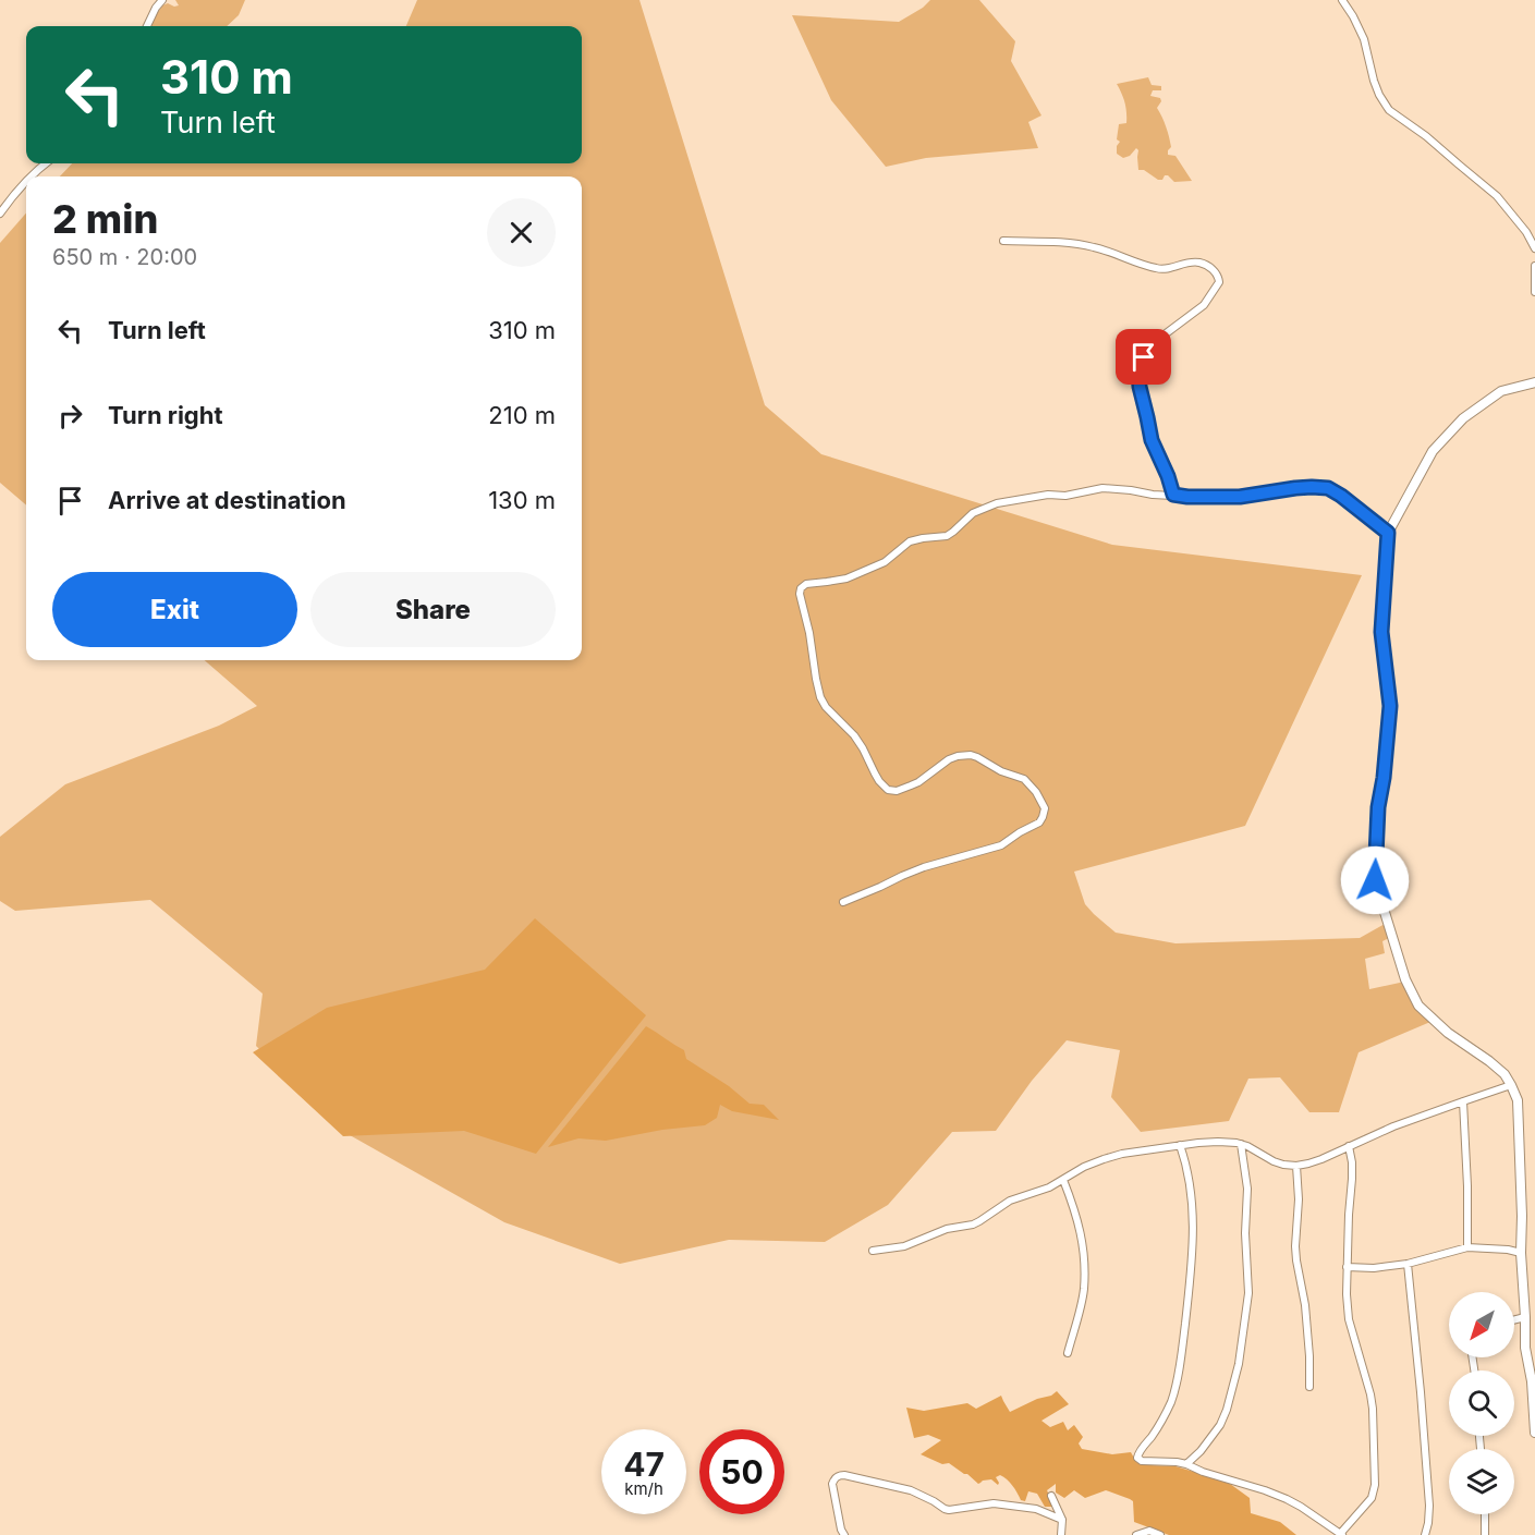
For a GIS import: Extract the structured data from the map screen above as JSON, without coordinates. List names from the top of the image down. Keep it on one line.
{"north":"bottom left","page":{"turn":["310 m","Turn left"],"heading":["2 min","650 m · 20:00"],"list":[{"name":"Turn left","value":"310 m"},{"name":"Turn right","value":"210 m"},{"name":"Arrive at destination","value":"130 m"}],"buttons":["Exit","Share"],"speed":"47 km/h","limit":"50"}}
